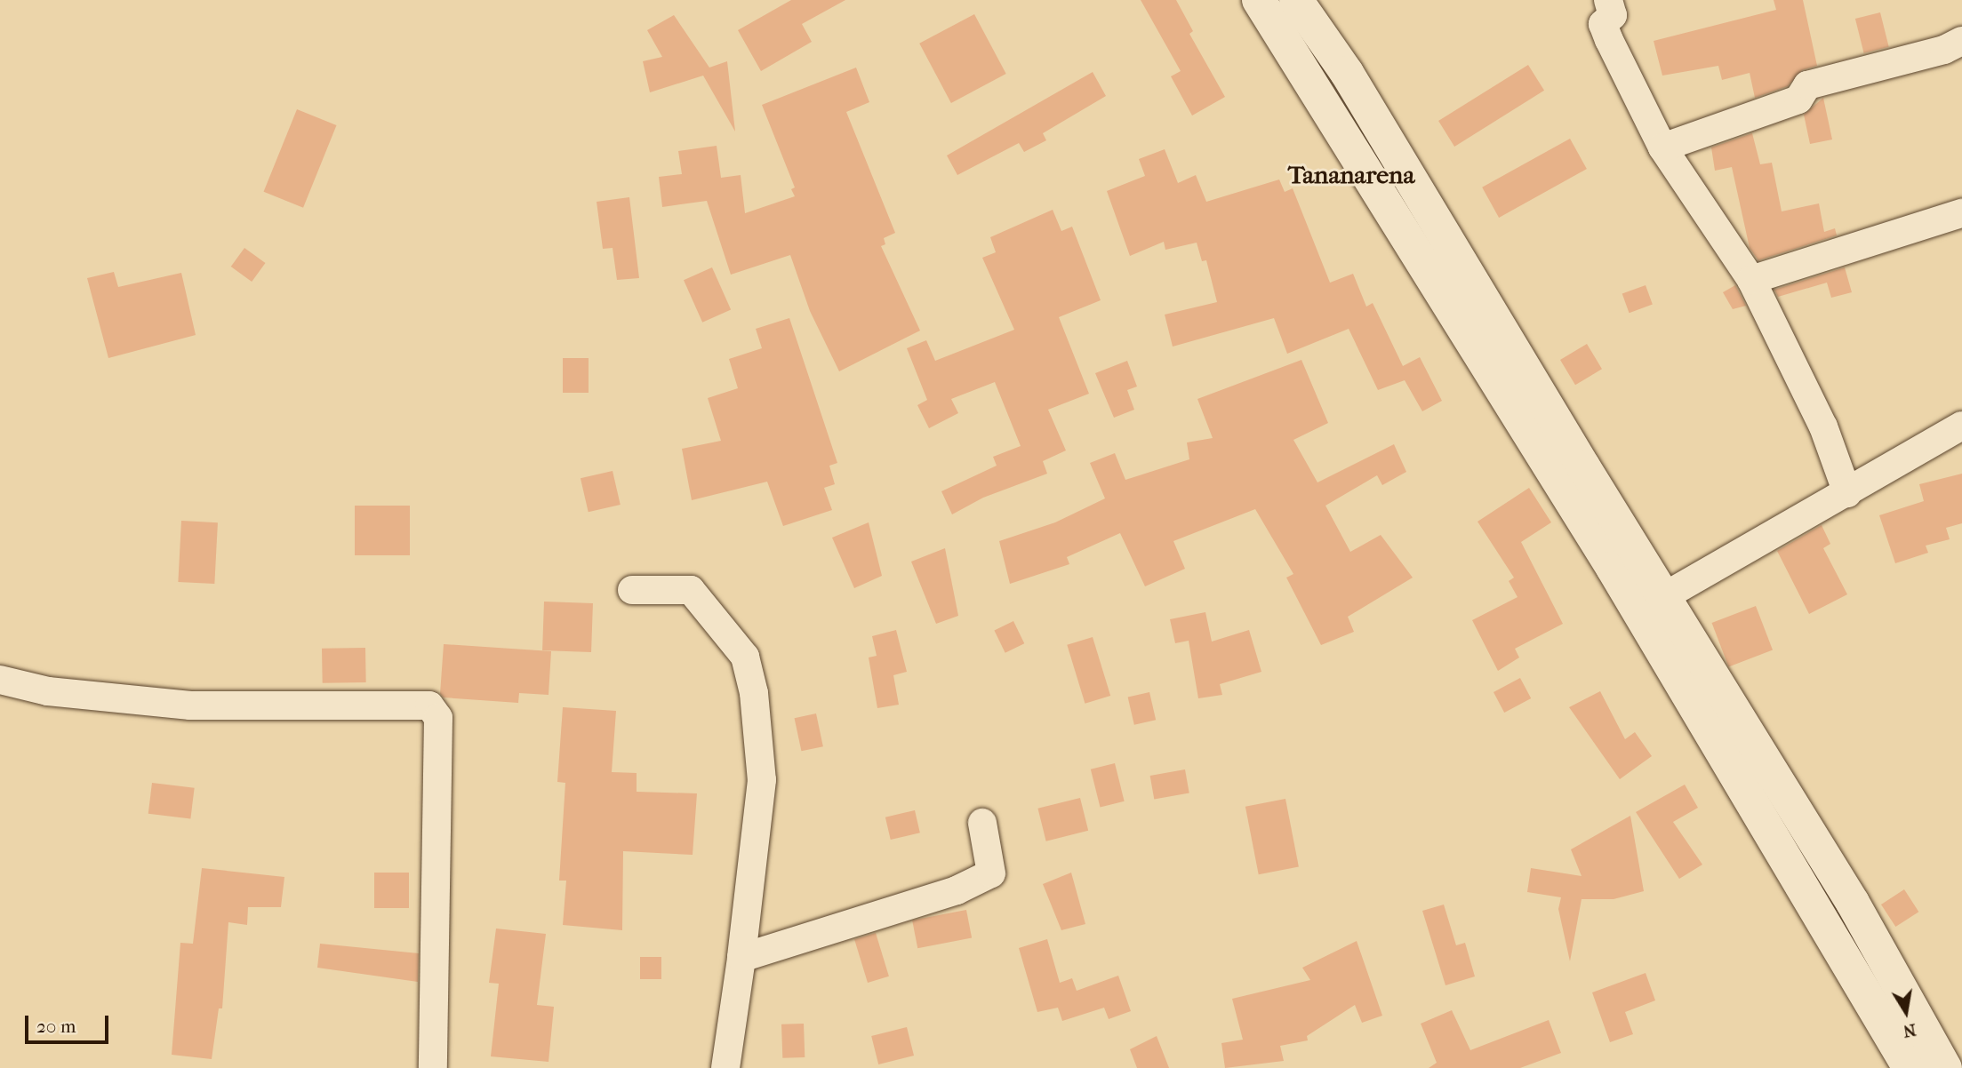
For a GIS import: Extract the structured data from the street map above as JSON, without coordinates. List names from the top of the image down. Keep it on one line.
{"districts":["Tananarena"],"scale_bar":"20 m","north":"bottom"}
